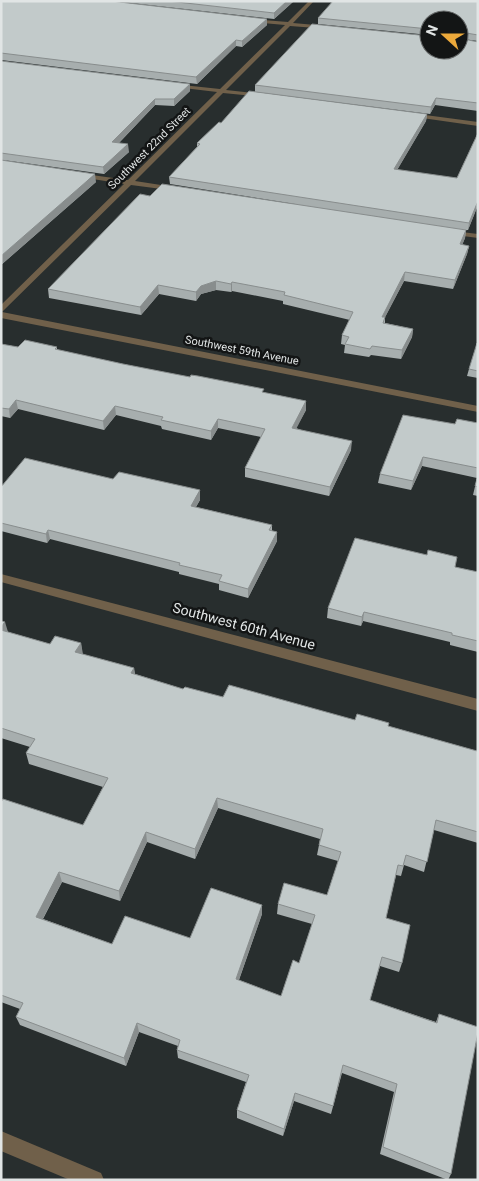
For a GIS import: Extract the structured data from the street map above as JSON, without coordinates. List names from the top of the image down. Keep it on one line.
{"streets":{"street":["Southwest 22nd Street","Southwest 59th Avenue","Southwest 60th Avenue"]},"north":"left"}
